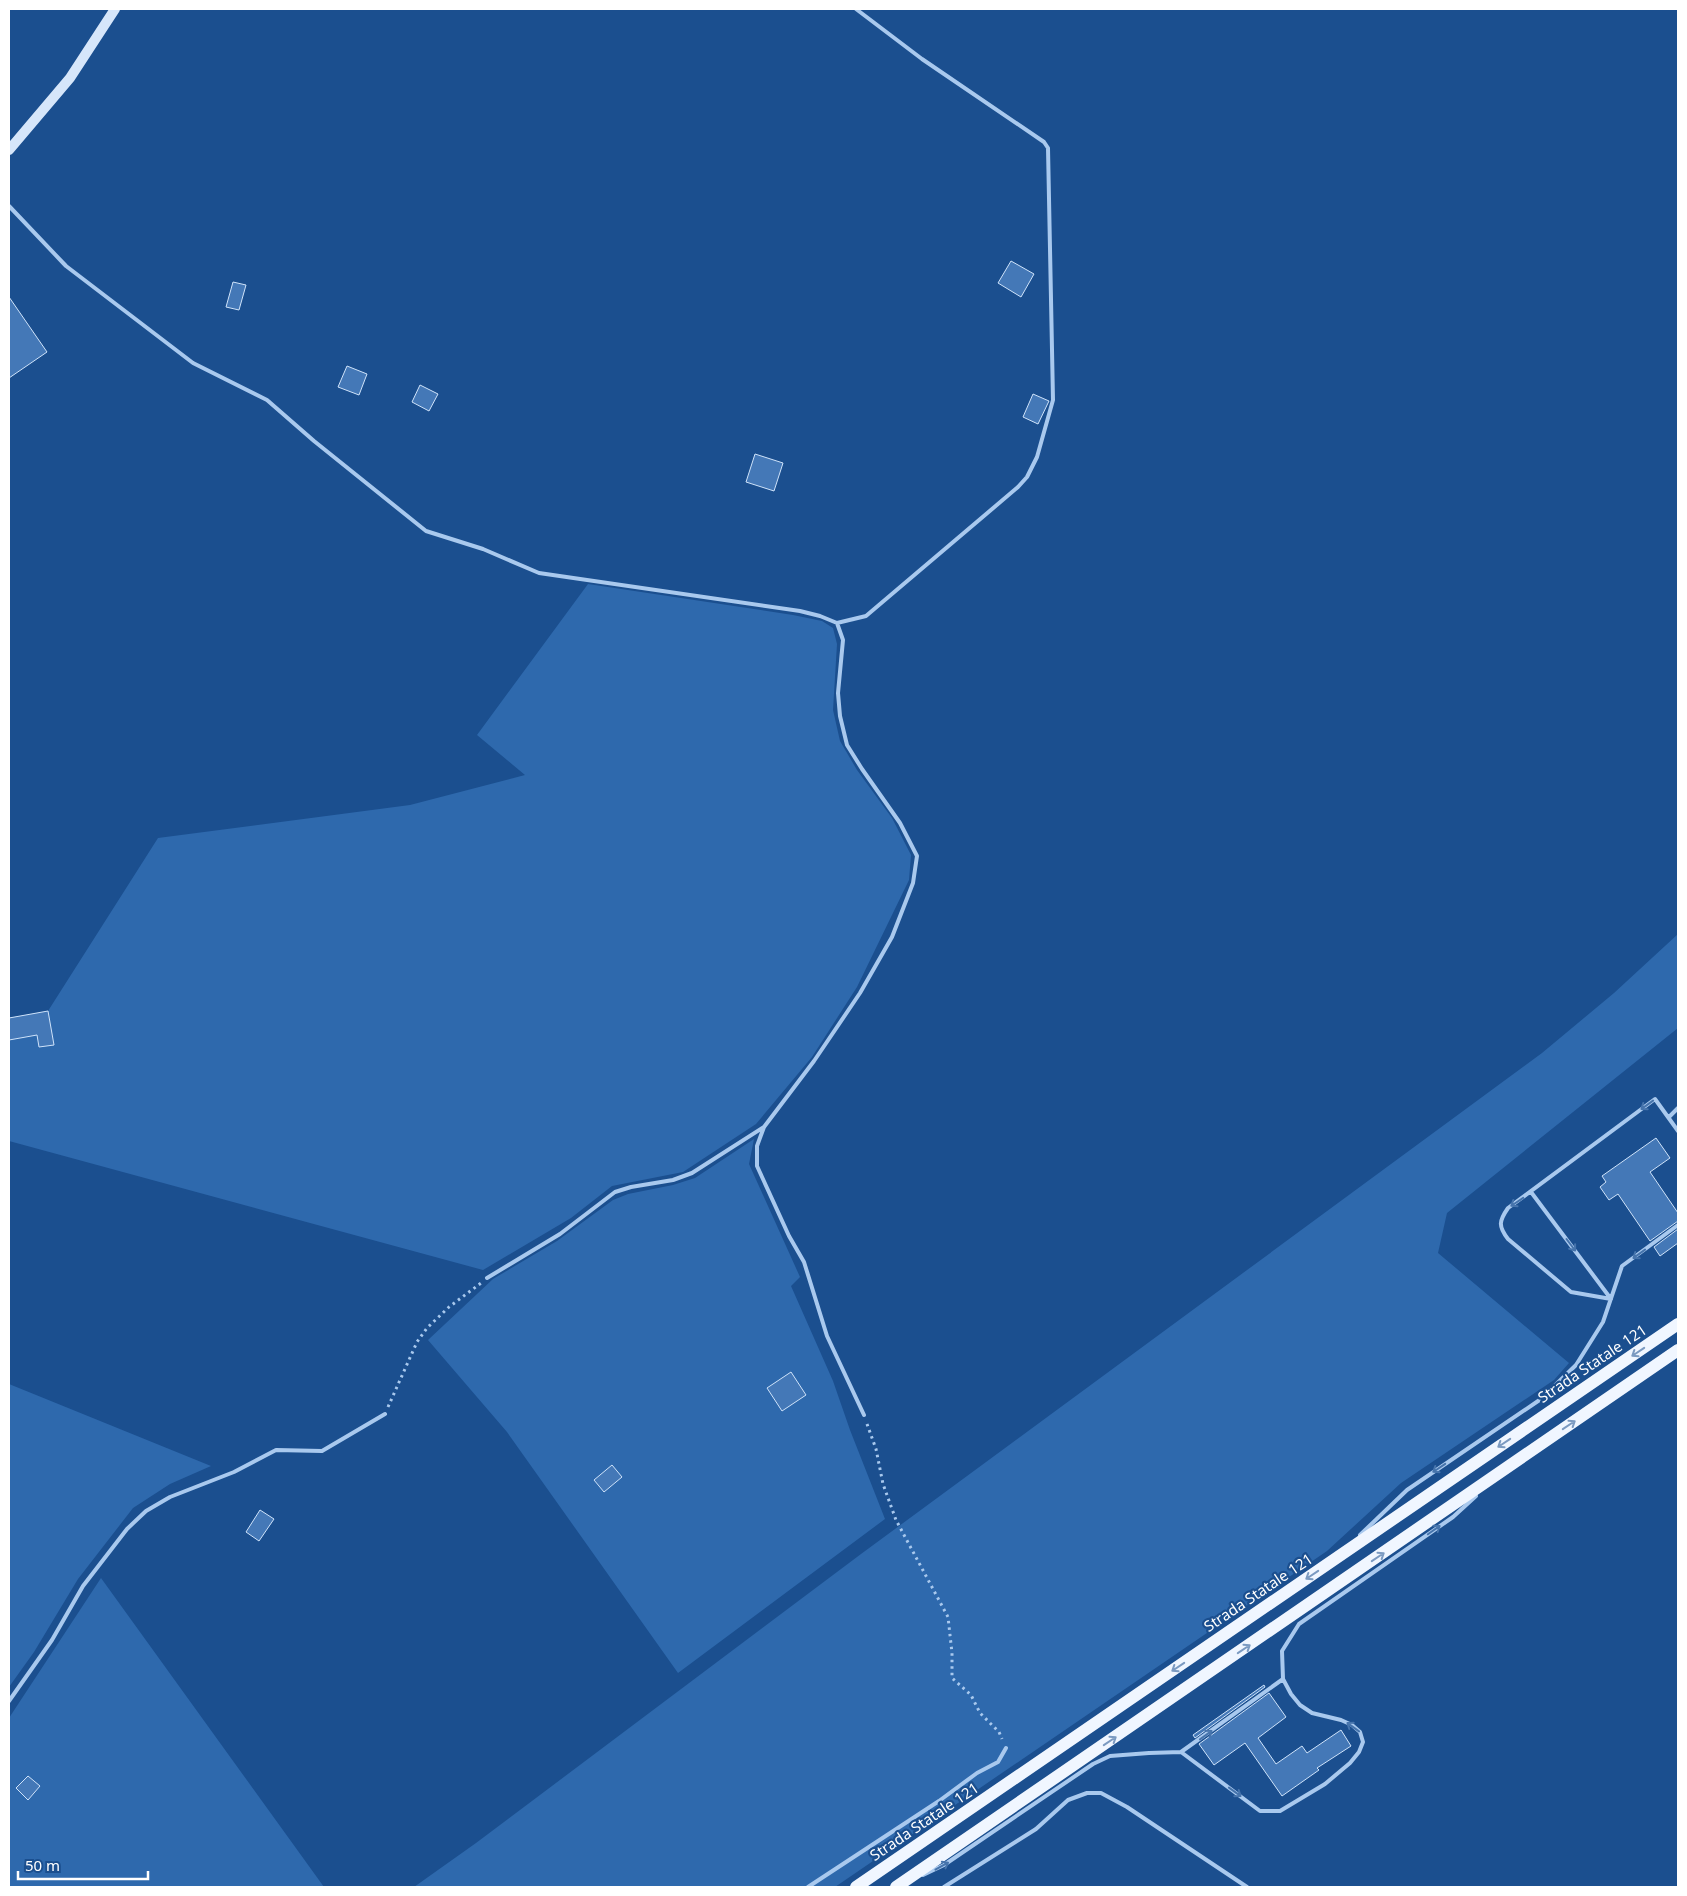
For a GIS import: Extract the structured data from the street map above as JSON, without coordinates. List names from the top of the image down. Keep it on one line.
{"streets":{"main road":["Strada Statale 121"]},"scale_bar":"50 m"}
